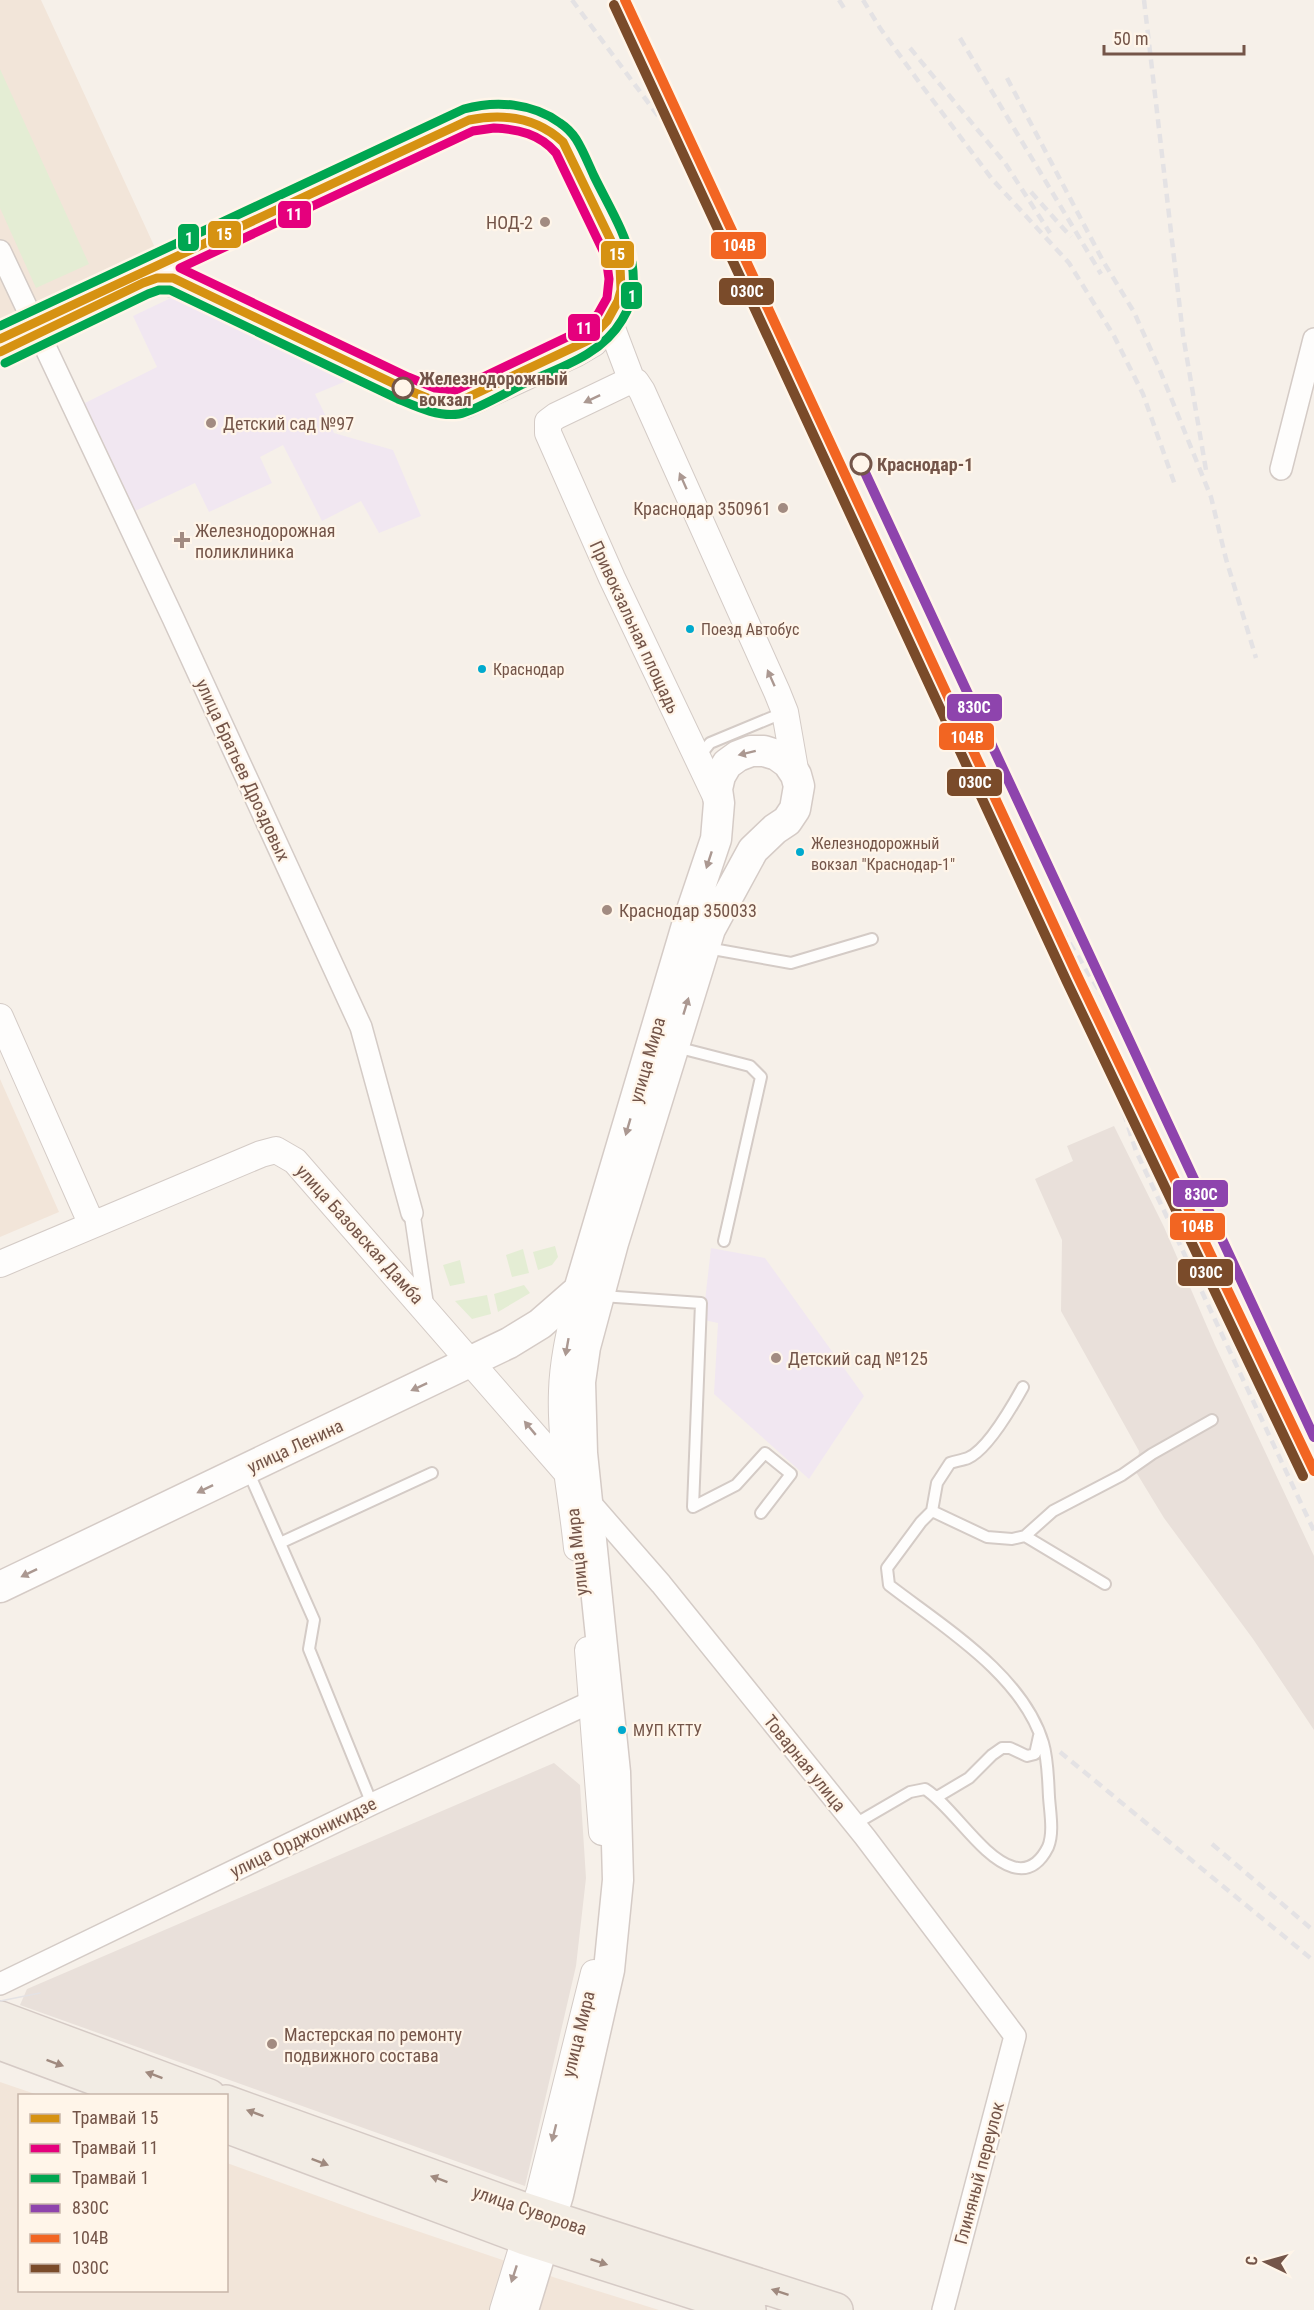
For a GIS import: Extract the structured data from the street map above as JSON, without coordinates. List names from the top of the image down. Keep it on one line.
{"streets":{"main road":["улица Мира","улица Ленина","улица Суворова"],"street":["Привокзальная площадь","улица Братьев Дроздовых","улица Базовская Дамба","Товарная улица","улица Орджоникидзе","Глиняный переулок"]},"crossings":[["Привокзальная площадь","улица Мира"],["улица Братьев Дроздовых","улица Базовская Дамба"],["улица Мира","улица Базовская Дамба"],["улица Мира","улица Ленина"],["улица Мира","Товарная улица"],["улица Мира","улица Орджоникидзе"],["улица Мира","улица Суворова"],["улица Базовская Дамба","улица Ленина"],["улица Базовская Дамба","Товарная улица"],["Товарная улица","Глиняный переулок"]],"one_way":["улица Ленина"],"places":{"other":["НОД-2","Железнодорожный вокзал","Детский сад №97","Краснодар-1","Краснодар 350961","Поезд Автобус","Краснодар","Железнодорожный вокзал \"Краснодар-1\"","Краснодар 350033","Детский сад №125","МУП КТТУ","Мастерская по ремонту подвижного состава"],"health":["Железнодорожная поликлиника"]},"lines":["transit line 104В","transit line 030C","tram line 1","tram line 15","tram line 11","transit line 830С"],"legend":["Трамвай 15","Трамвай 11","Трамвай 1","830С","104В","030C"],"scale_bar":"50 m","north":"left"}
